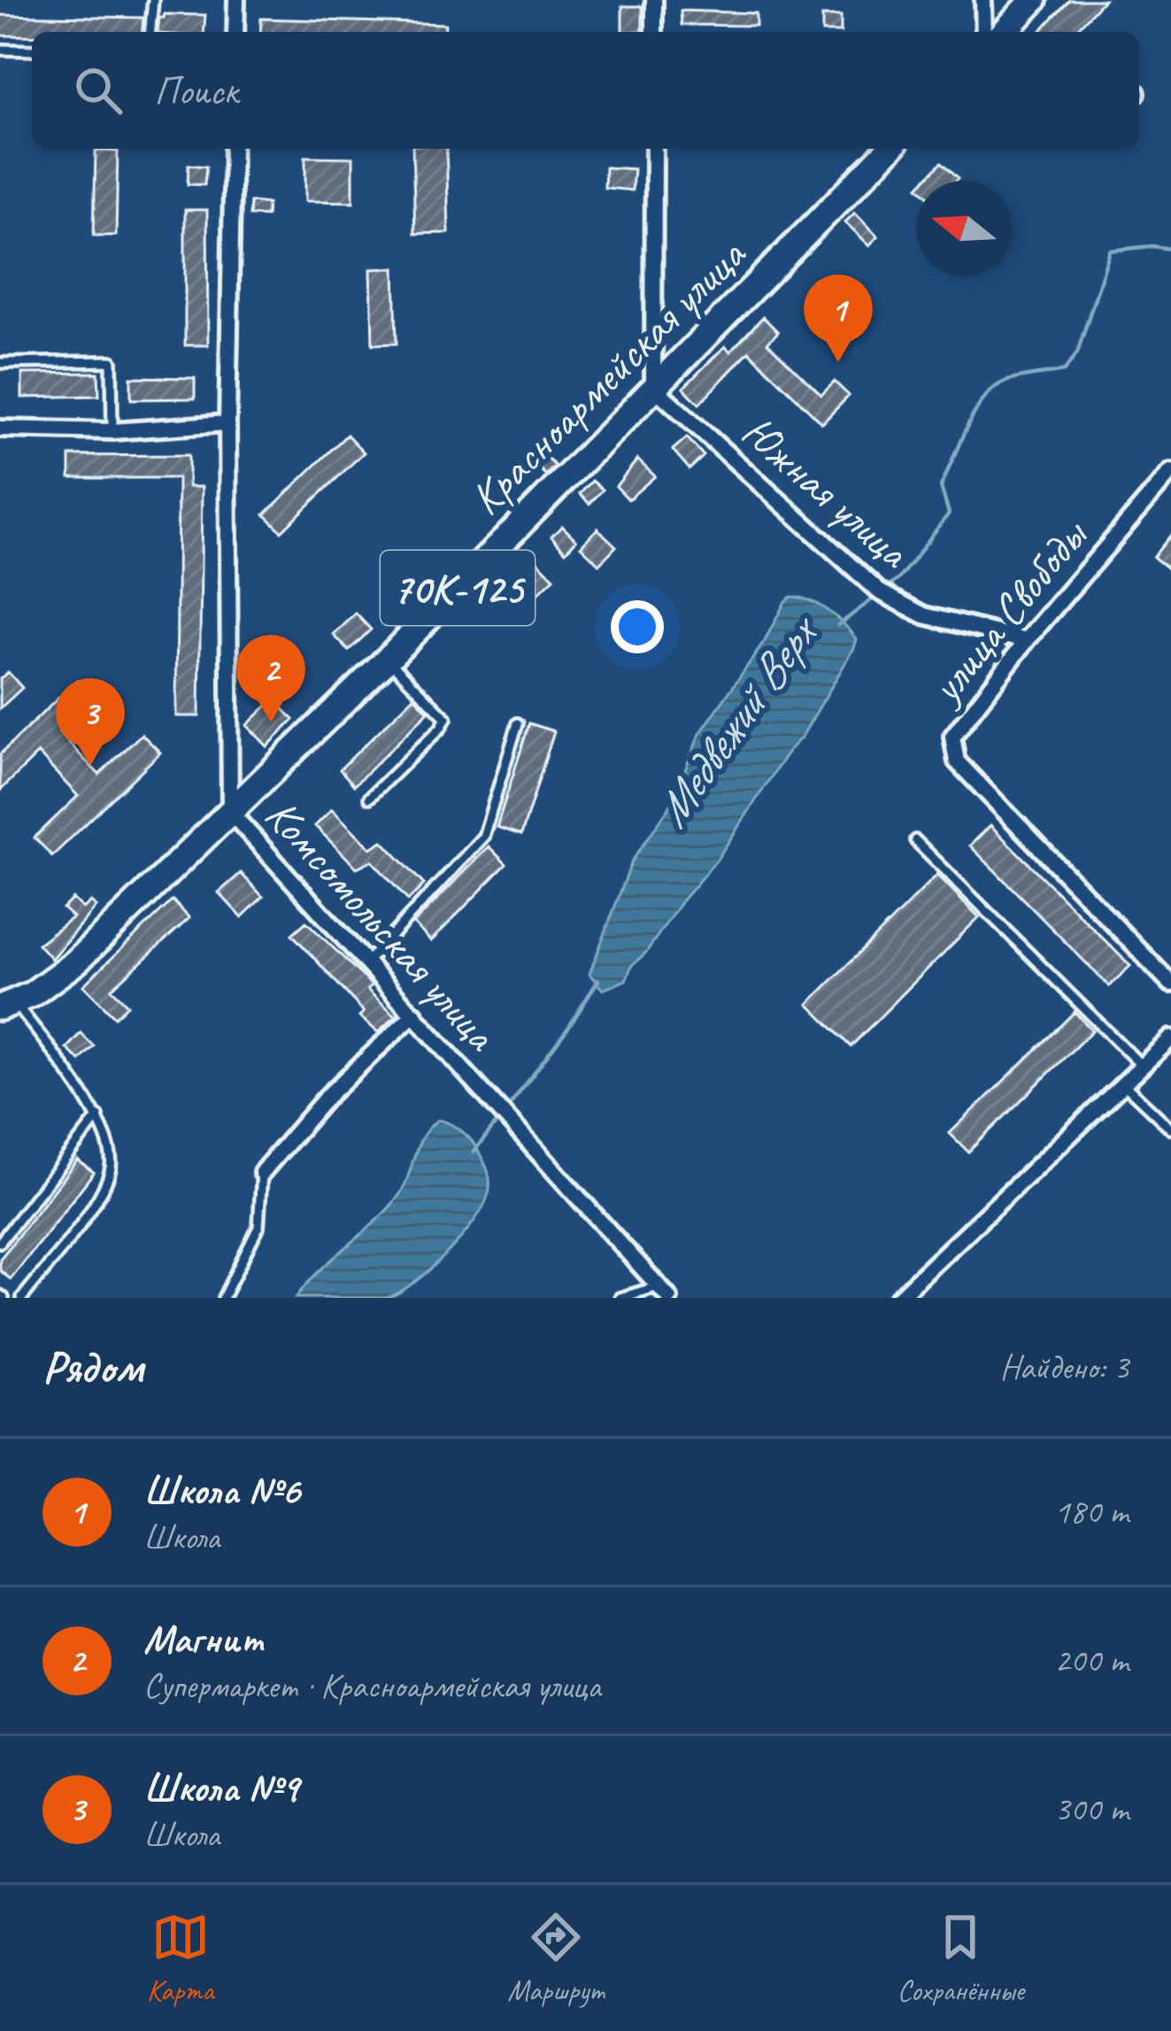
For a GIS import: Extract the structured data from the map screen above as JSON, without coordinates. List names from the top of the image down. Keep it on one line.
{"streets":{"main road":["Красноармейская улица","70К-125"],"street":["Южная улица","улица Свободы","Комсомольская улица"]},"crossings":[["Красноармейская улица","Южная улица"],["Красноармейская улица","Комсомольская улица"],["Южная улица","улица Свободы"]],"water":["Медвежий Верх"],"north":"left","page":{"search":"Поиск","pins":["1","2","3"],"heading":["Рядом","Найдено: 3"],"list":[{"mark":"1","name":"Школа №6","note":"Школа","value":"180 m"},{"mark":"2","name":"Магнит","note":"Супермаркет · Красноармейская улица","value":"200 m"},{"mark":"3","name":"Школа №9","note":"Школа","value":"300 m"}],"nav":["Карта","Маршрут","Сохранённые"]}}
